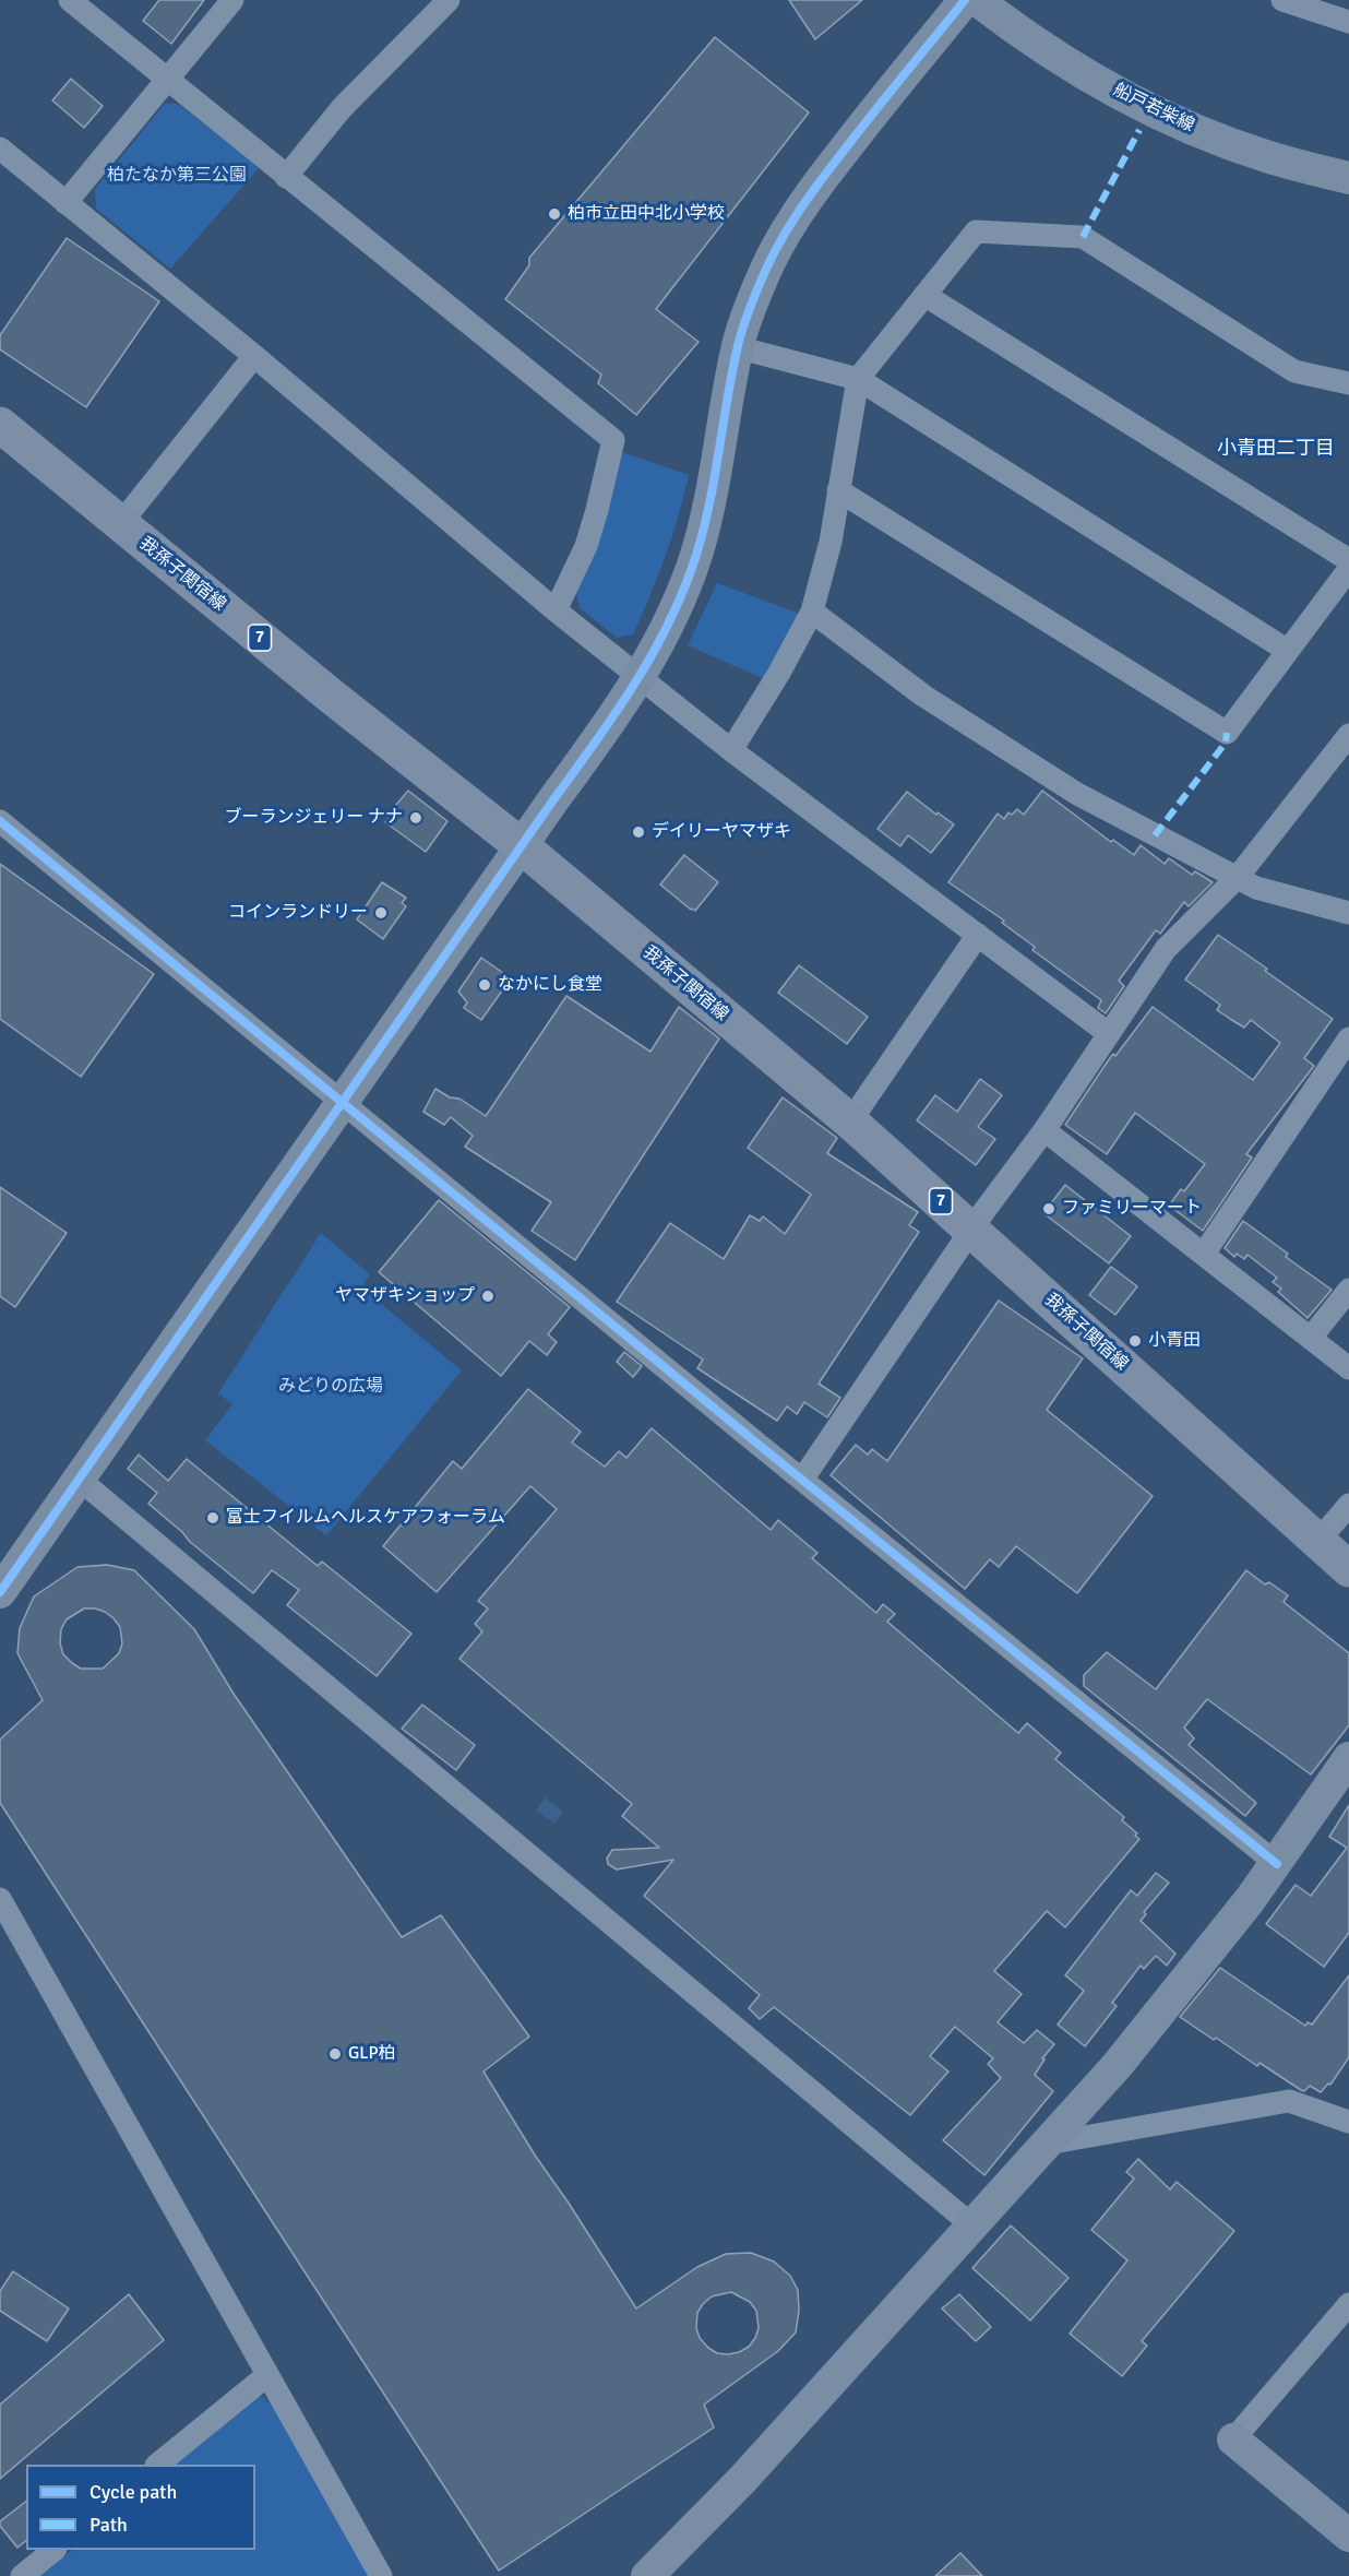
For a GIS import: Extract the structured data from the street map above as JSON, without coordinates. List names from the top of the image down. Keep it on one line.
{"streets":{"main road":["我孫子関宿線","7"],"street":["船戸若柴線"]},"districts":["小青田二丁目"],"parks":["柏たなか第三公園","みどりの広場"],"places":["柏市立田中北小学校","ブーランジェリー ナナ","デイリーヤマザキ","コインランドリー","なかにし食堂","ファミリーマート","ヤマザキショップ","小青田","富士フイルムヘルスケアフォーラム","GLP柏"],"legend":["Cycle path","Path"]}
